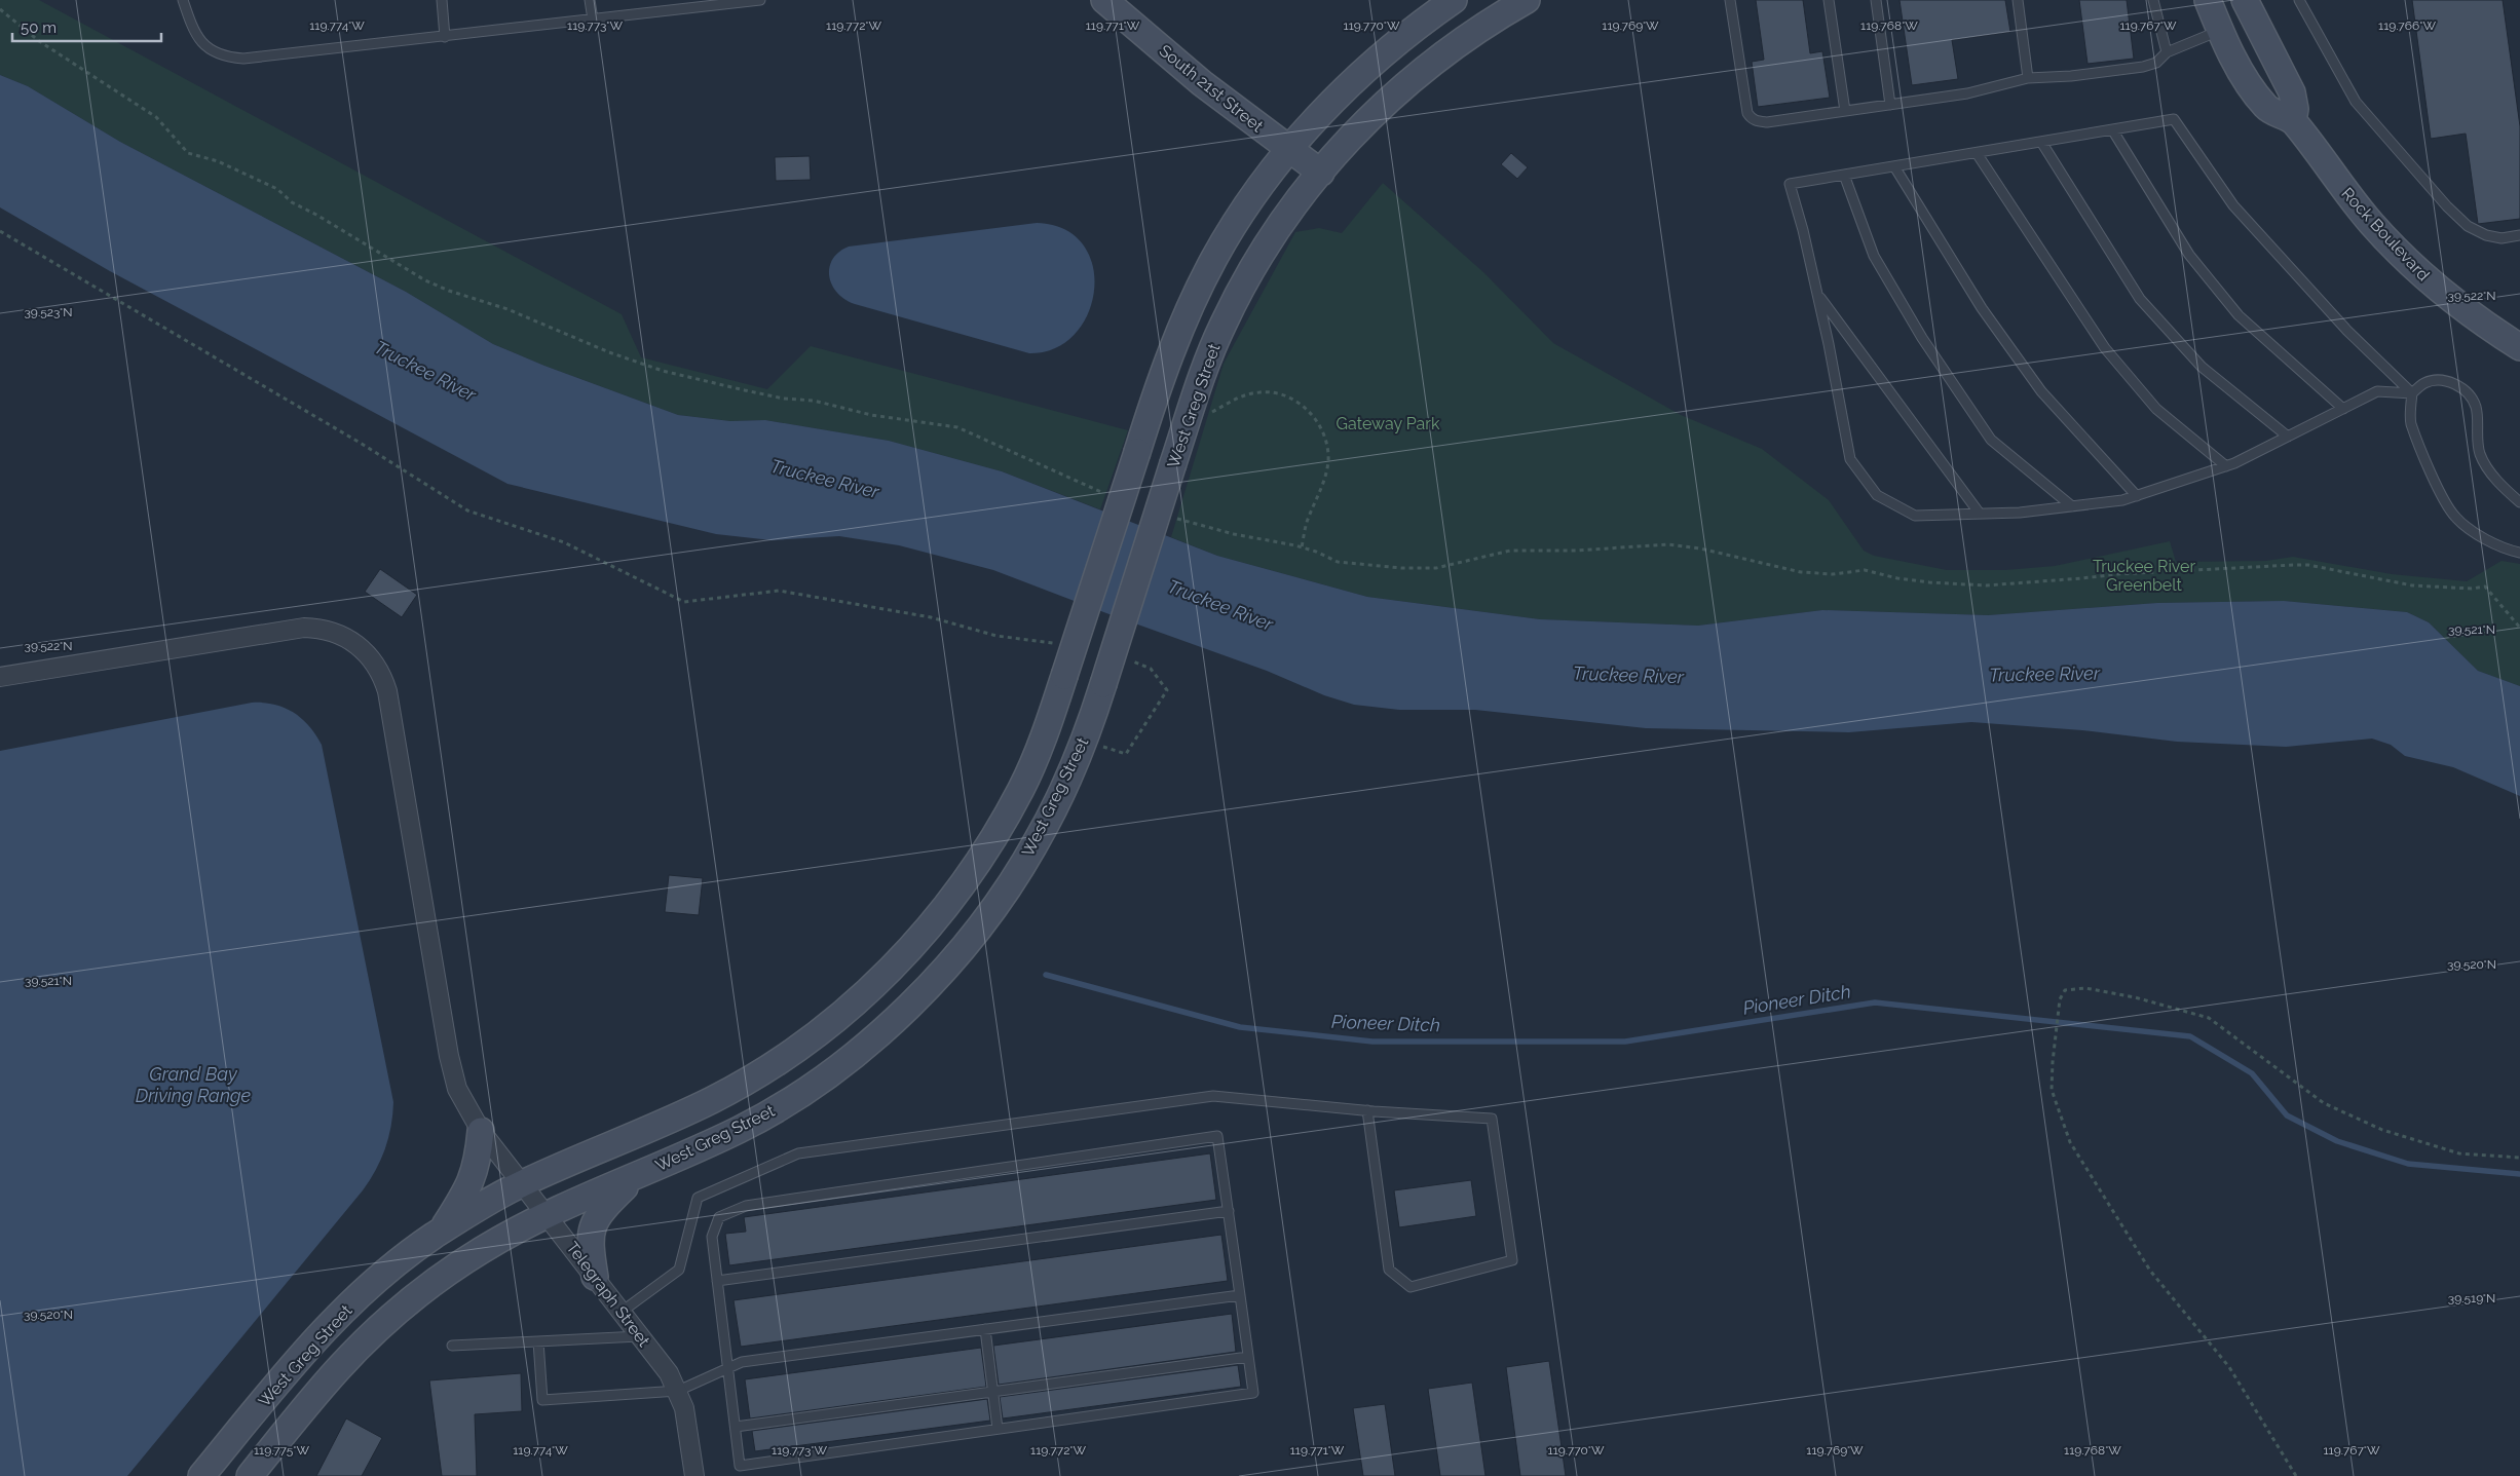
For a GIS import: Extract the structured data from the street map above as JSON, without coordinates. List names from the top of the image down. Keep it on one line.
{"streets":{"main road":["South 21st Street","Rock Boulevard","West Greg Street"],"street":["Telegraph Street"]},"crossings":[["South 21st Street","West Greg Street"],["West Greg Street","Telegraph Street"]],"water":["Truckee River","Pioneer Ditch","Grand Bay Driving Range"],"parks":["Gateway Park","Truckee River Greenbelt"],"scale_bar":"50 m","coordinates":["119.774°W","119.773°W","119.772°W","119.771°W","119.770°W","119.769°W","119.768°W","119.767°W","119.766°W","39.522°N","39.523°N","39.521°N","39.520°N","39.519°N","119.775°W"]}
